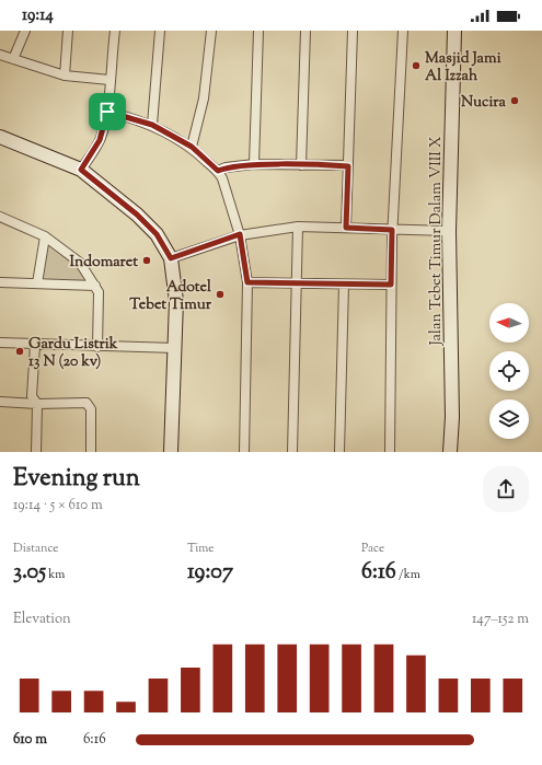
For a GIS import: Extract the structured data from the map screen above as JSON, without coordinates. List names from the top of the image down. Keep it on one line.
{"streets":{"street":["Jalan Tebet Timur Dalam VIII X"]},"places":["Masjid Jami Al Izzah","Nucira","Indomaret","Adotel Tebet Timur","Gardu Listrik 13 N (20 kv)"],"north":"left","page":{"status":"19:14","heading":["Evening run","19:14 · 5 × 610 m"],"stats":[["Distance","3.05 km"],["Time","19:07"],["Pace","6:16 /km"]],"chart":["Elevation","147–152 m"],"list":[{"name":"610 m","note":"6:16"}]}}
